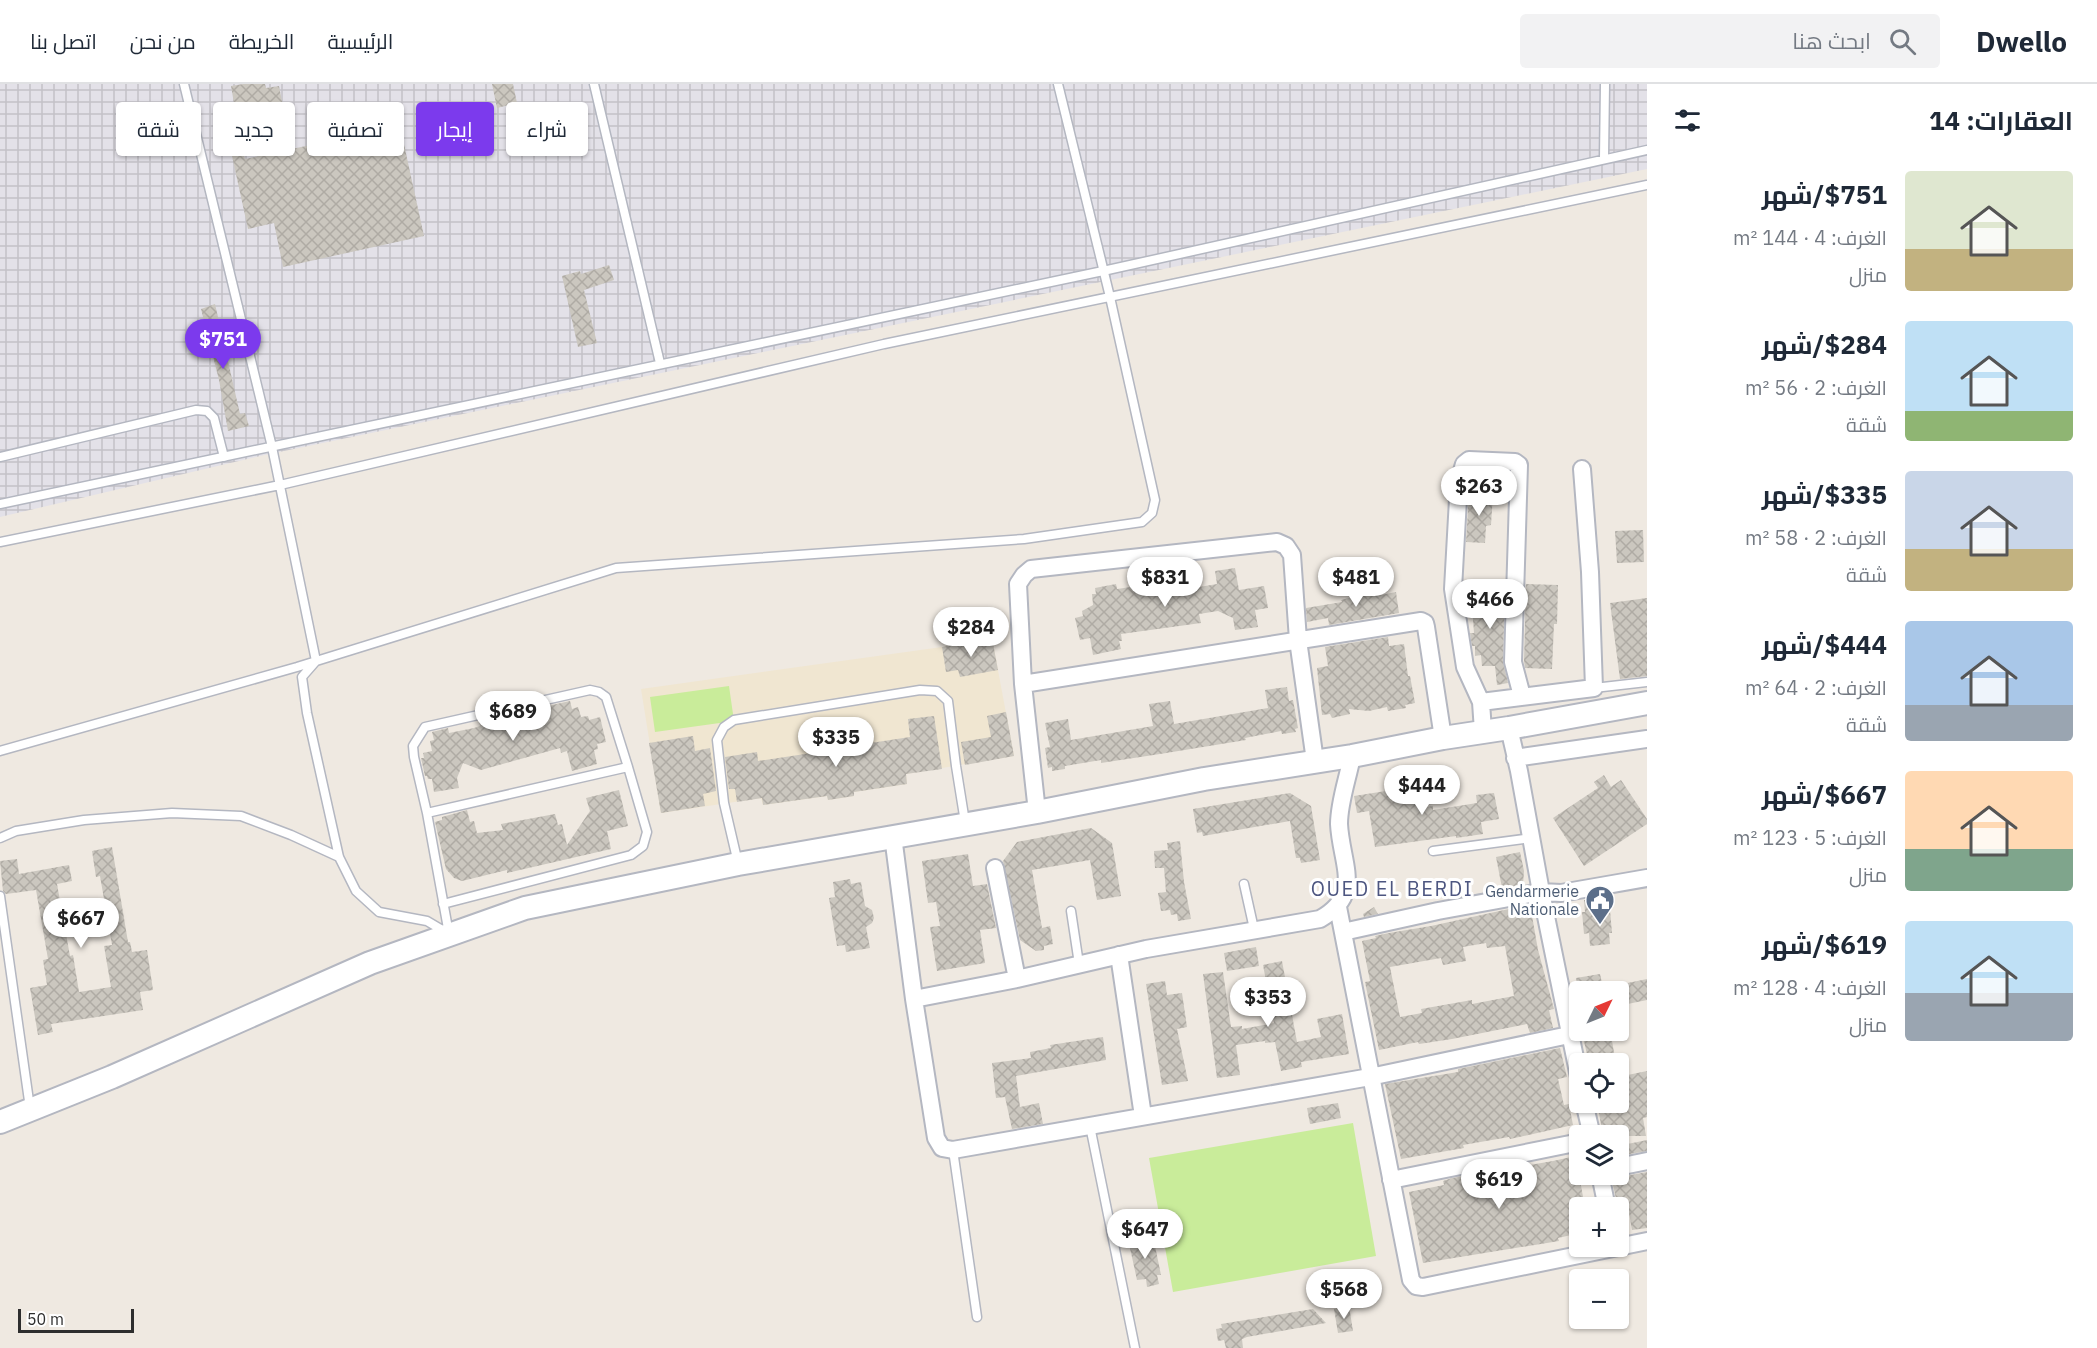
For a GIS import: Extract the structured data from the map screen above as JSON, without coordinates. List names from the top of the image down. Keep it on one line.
{"districts":["OUED EL BERDI"],"places":{"public building":["Gendarmerie Nationale"]},"scale_bar":"50 m","north":"top right","page":{"header":"Dwello","search":"ابحث هنا","nav":["الرئيسية","الخريطة","من نحن","اتصل بنا"],"heading":"العقارات: 14","chip":["شراء","إيجار","تصفية","جديد","شقة"],"list":[{"name":"$751/شهر","note":"الغرف: 4 · 144 m² · منزل"},{"name":"$284/شهر","note":"الغرف: 2 · 56 m² · شقة"},{"name":"$335/شهر","note":"الغرف: 2 · 58 m² · شقة"},{"name":"$444/شهر","note":"الغرف: 2 · 64 m² · شقة"},{"name":"$667/شهر","note":"الغرف: 5 · 123 m² · منزل"},{"name":"$619/شهر","note":"الغرف: 4 · 128 m² · منزل"}],"price":["$751","$263","$831","$481","$466","$284","$689","$335","$444","$667","$353","$619","$647","$568"],"map_buttons":["+","−"],"scale":"50 m"}}
